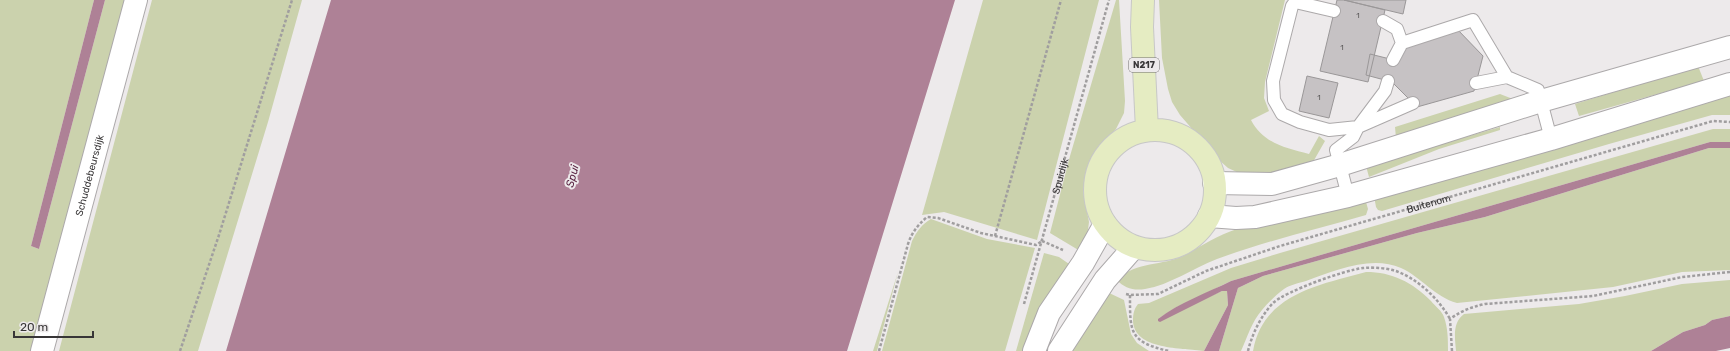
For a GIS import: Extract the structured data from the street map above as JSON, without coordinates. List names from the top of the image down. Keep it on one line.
{"streets":{"main road":["N217","Schuddebeursdijk"],"path":["Spuidijk","Buitenom"]},"water":["Spui"],"house_numbers":["1","1","1"],"scale_bar":"20 m"}
